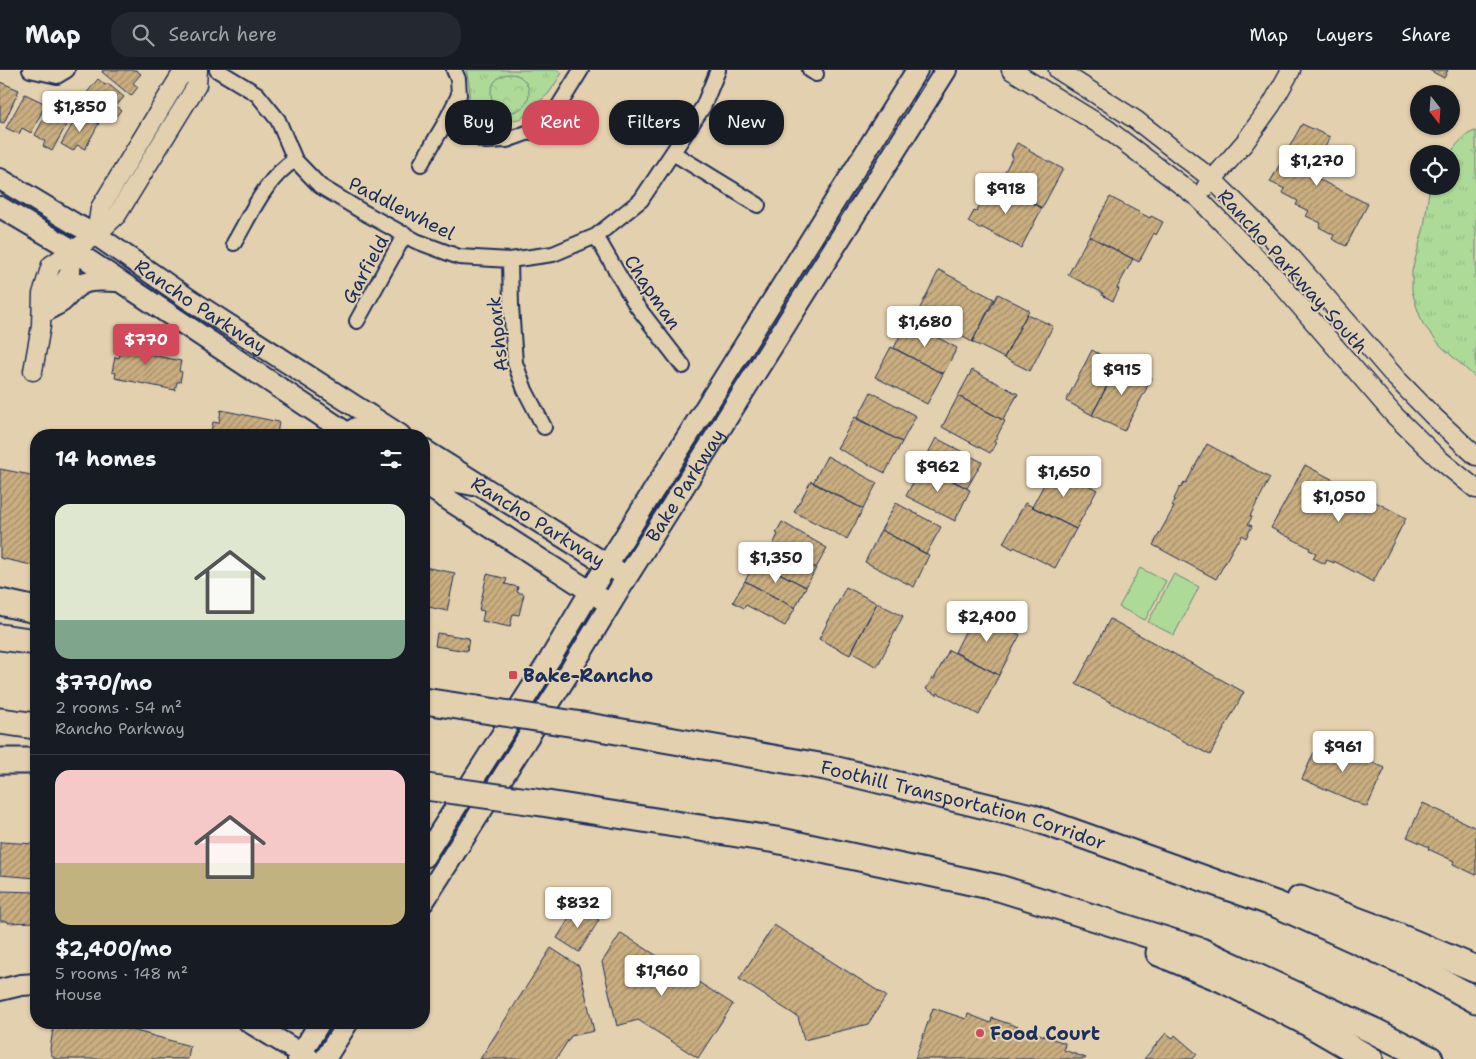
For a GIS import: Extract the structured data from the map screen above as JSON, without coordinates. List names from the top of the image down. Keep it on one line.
{"streets":{"highway":["Foothill Transportation Corridor"],"main road":["Rancho Parkway","Bake Parkway"],"street":["Paddlewheel","Garfield","Rancho Parkway South","Chapman","Ashpark"]},"crossings":[["Paddlewheel","Garfield"],["Paddlewheel","Chapman"],["Paddlewheel","Ashpark"],["Rancho Parkway","Bake Parkway"]],"places":{"transit":["Bake-Rancho"],"other":["Food Court"]},"north":"bottom","page":{"header":"Map","search":"Search here","nav":["Map","Layers","Share"],"price":["$1,850","$1,270","$918","$1,680","$770","$915","$962","$1,650","$1,050","$1,350","$2,400","$961","$832","$1,960"],"chip":["Buy","Rent","Filters","New"],"heading":"14 homes","list":[{"name":"$770/mo","note":"2 rooms · 54 m² · Rancho Parkway"},{"name":"$2,400/mo","note":"5 rooms · 148 m² · House"}]}}
